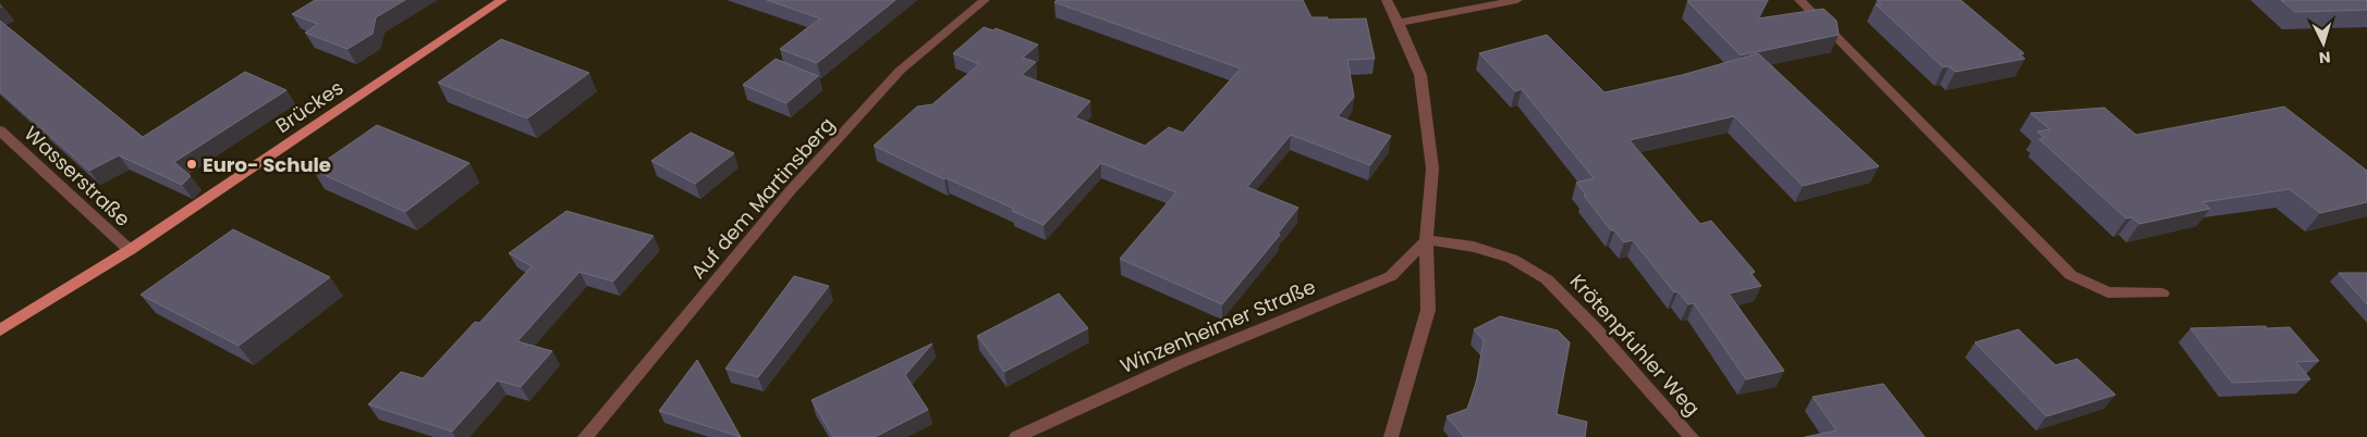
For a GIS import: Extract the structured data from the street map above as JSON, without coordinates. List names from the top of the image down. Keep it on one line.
{"streets":{"main road":["Brückes"],"street":["Wasserstraße","Auf dem Martinsberg","Winzenheimer Straße","Krötenpfuhler Weg"]},"crossings":[["Brückes","Wasserstraße"],["Winzenheimer Straße","Krötenpfuhler Weg"]],"places":["Euro- Schule"],"north":"bottom"}
